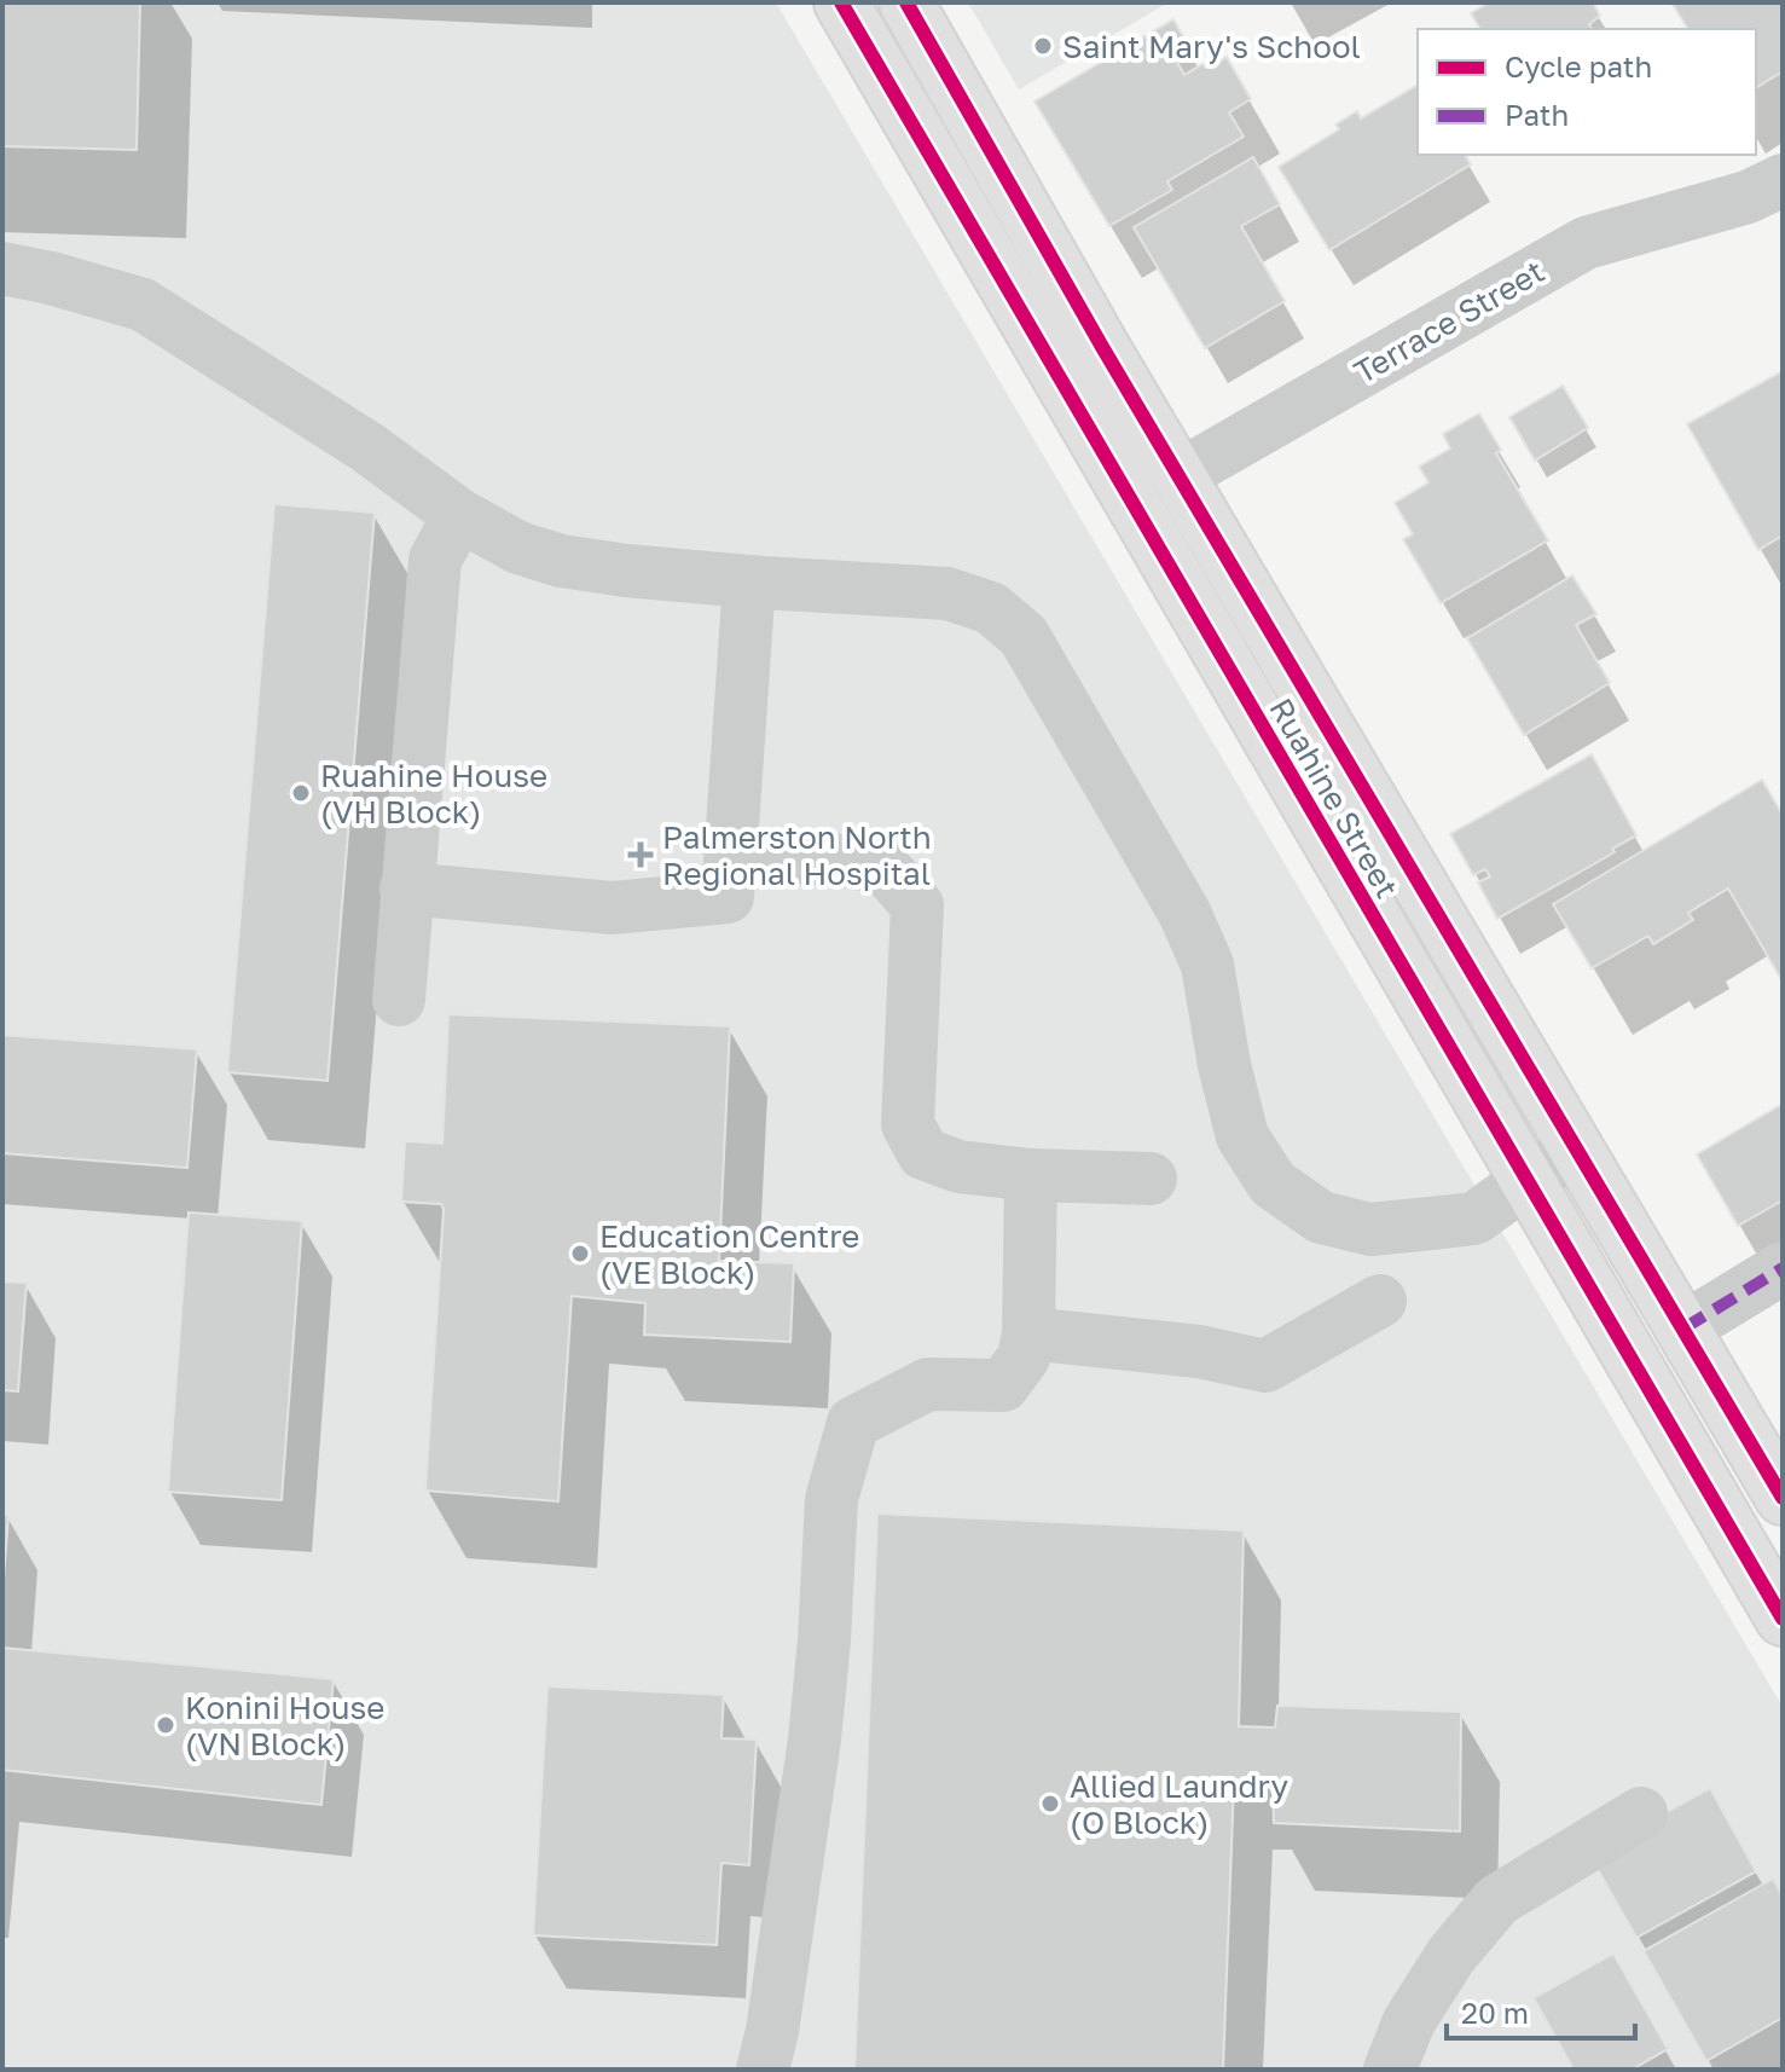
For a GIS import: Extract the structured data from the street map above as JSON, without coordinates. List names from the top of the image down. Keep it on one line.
{"streets":{"main road":["Ruahine Street"],"street":["Terrace Street"]},"crossings":[["Terrace Street","Ruahine Street"]],"places":{"other":["Saint Mary's School","Ruahine House (VH Block)","Education Centre (VE Block)","Konini House (VN Block)","Allied Laundry (O Block)"],"health":["Palmerston North Regional Hospital"]},"legend":["Cycle path","Path"],"scale_bar":"20 m"}
